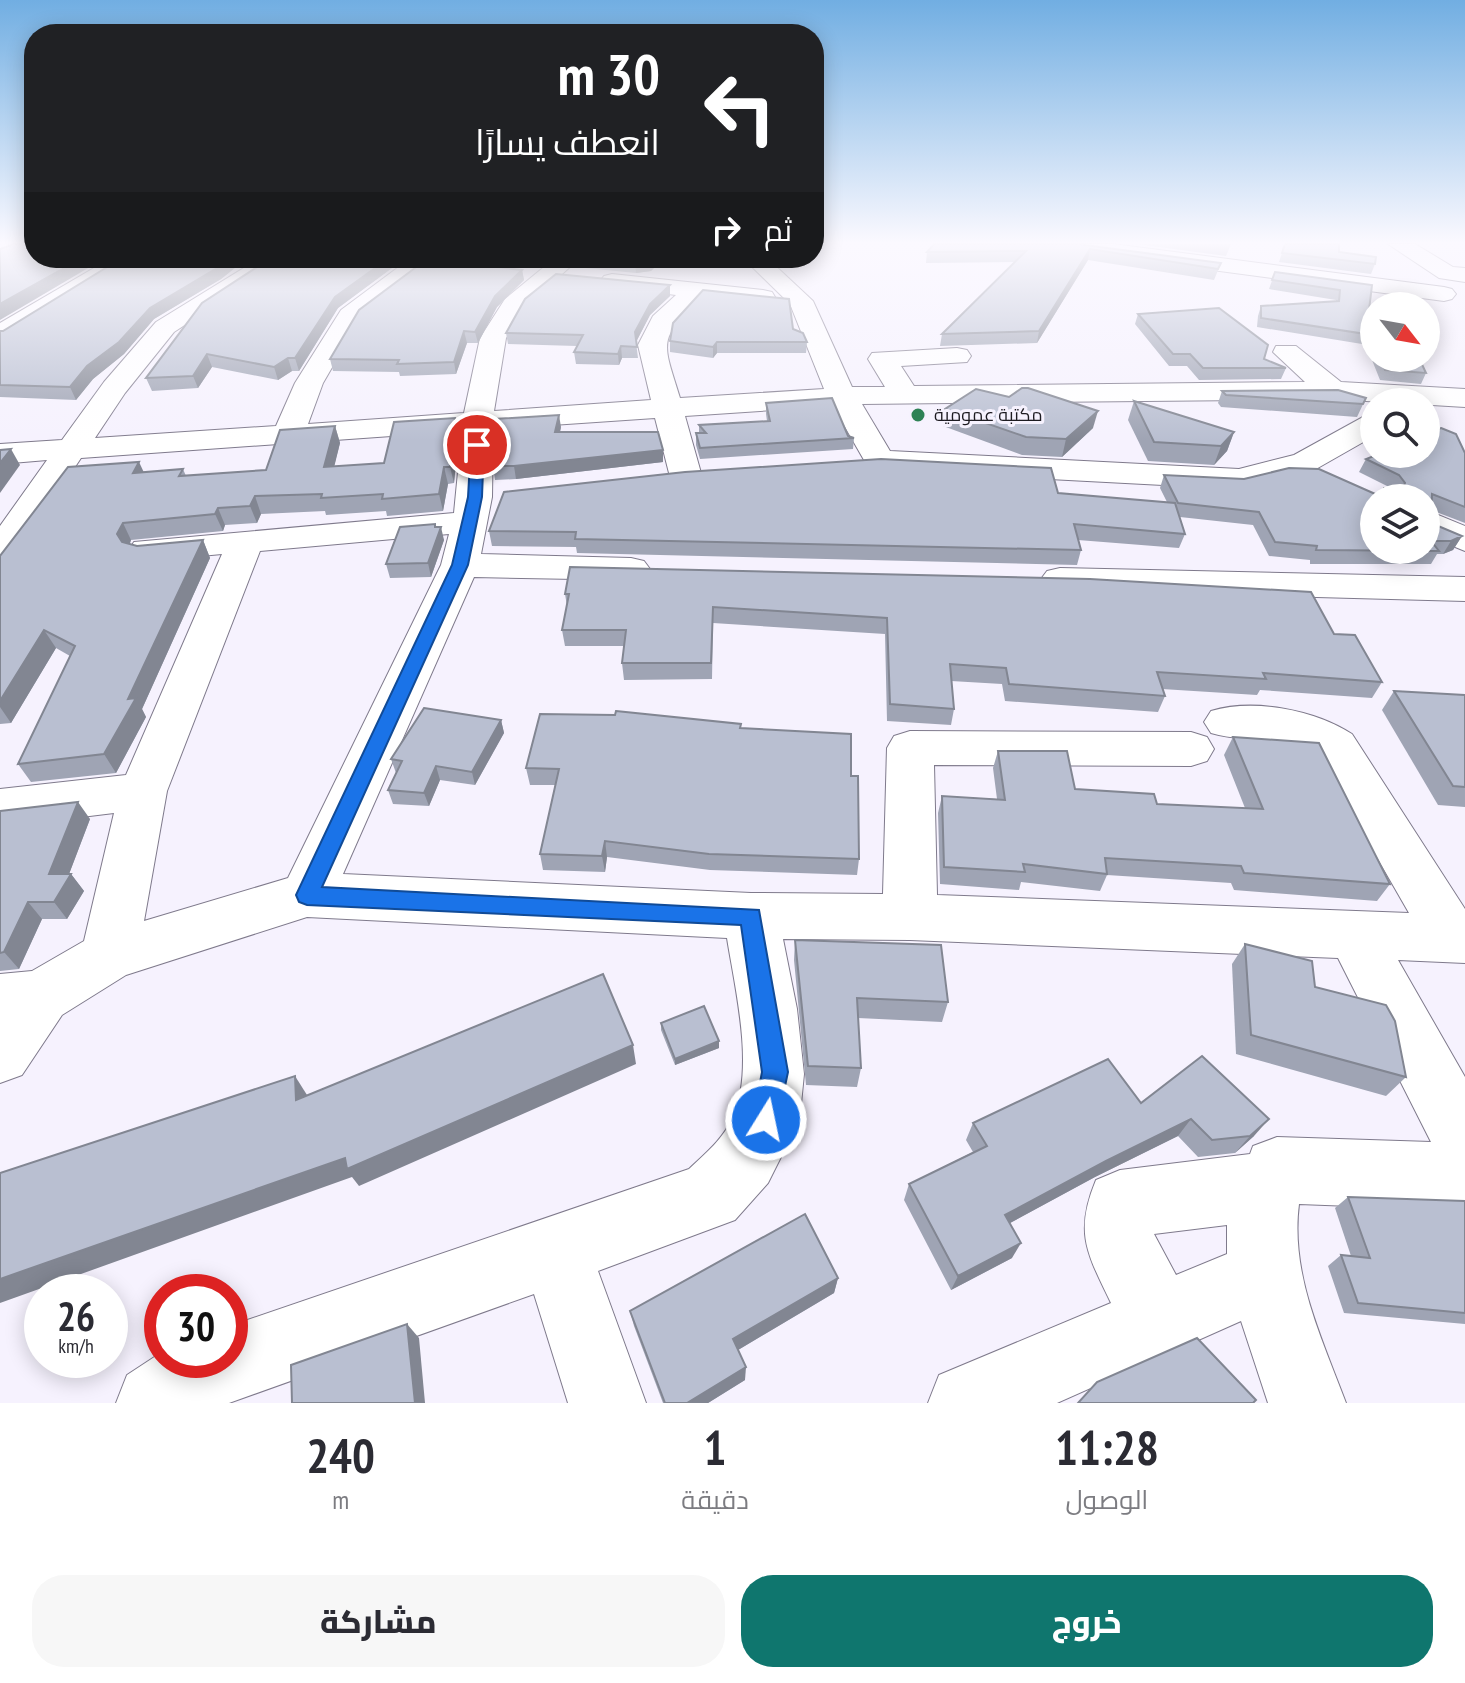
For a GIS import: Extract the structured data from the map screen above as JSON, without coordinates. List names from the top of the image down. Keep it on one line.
{"places":["مكتبة عمومية"],"north":"bottom right","page":{"turn":["30 m","انعطف يسارًا"],"then":"ثم","speed":"26 km/h","limit":"30","eta":["11:28","الوصول","1","دقيقة","240","m"],"buttons":["خروج","مشاركة"]}}
